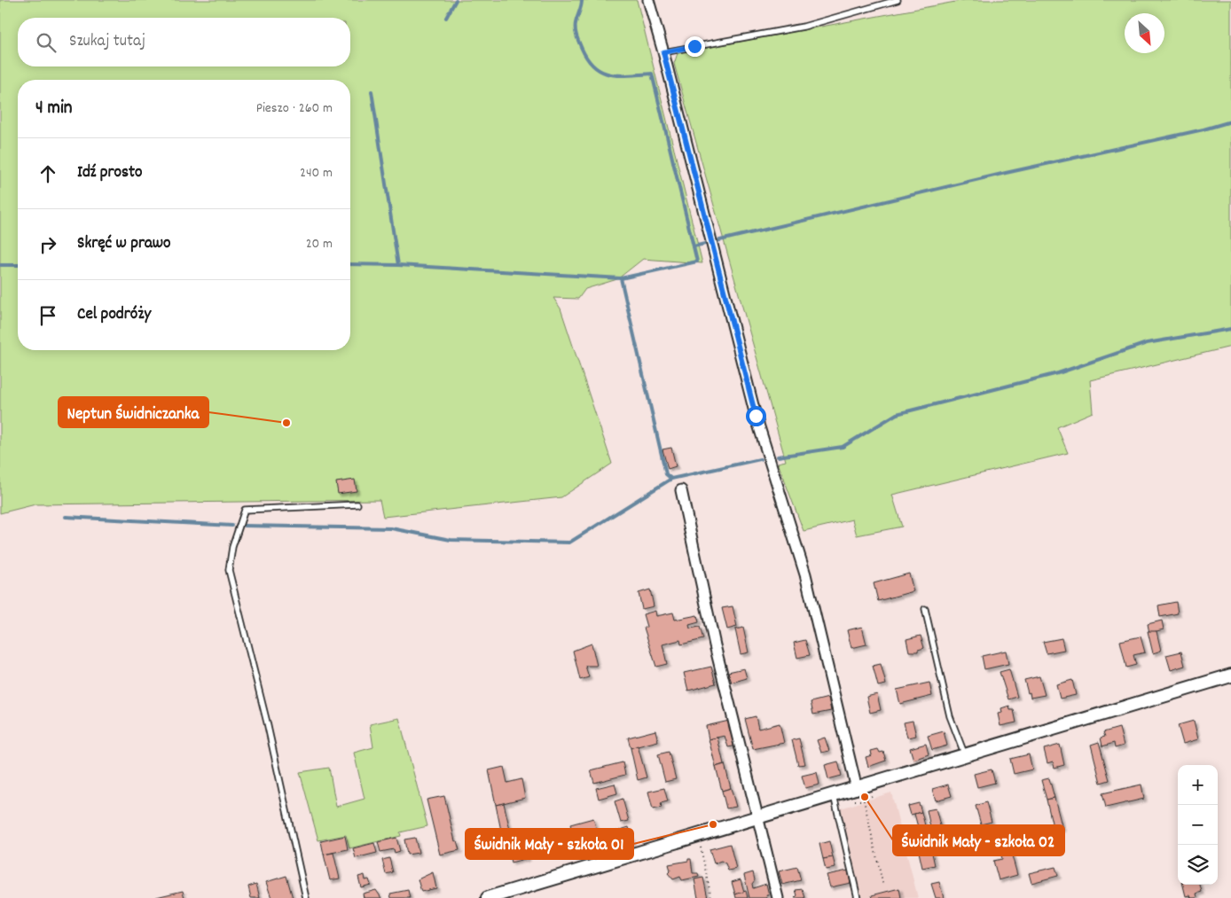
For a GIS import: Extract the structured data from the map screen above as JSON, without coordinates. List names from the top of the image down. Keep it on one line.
{"places":["Neptun Świdniczanka","Świdnik Mały - szkoła 02","Świdnik Mały - szkoła 01"],"north":"bottom right","page":{"search":"Szukaj tutaj","heading":["4 min","Pieszo · 260 m"],"list":[["Idź prosto","240 m"],["Skręć w prawo","20 m"],"Cel podróży"],"map_buttons":["+","−"]}}
